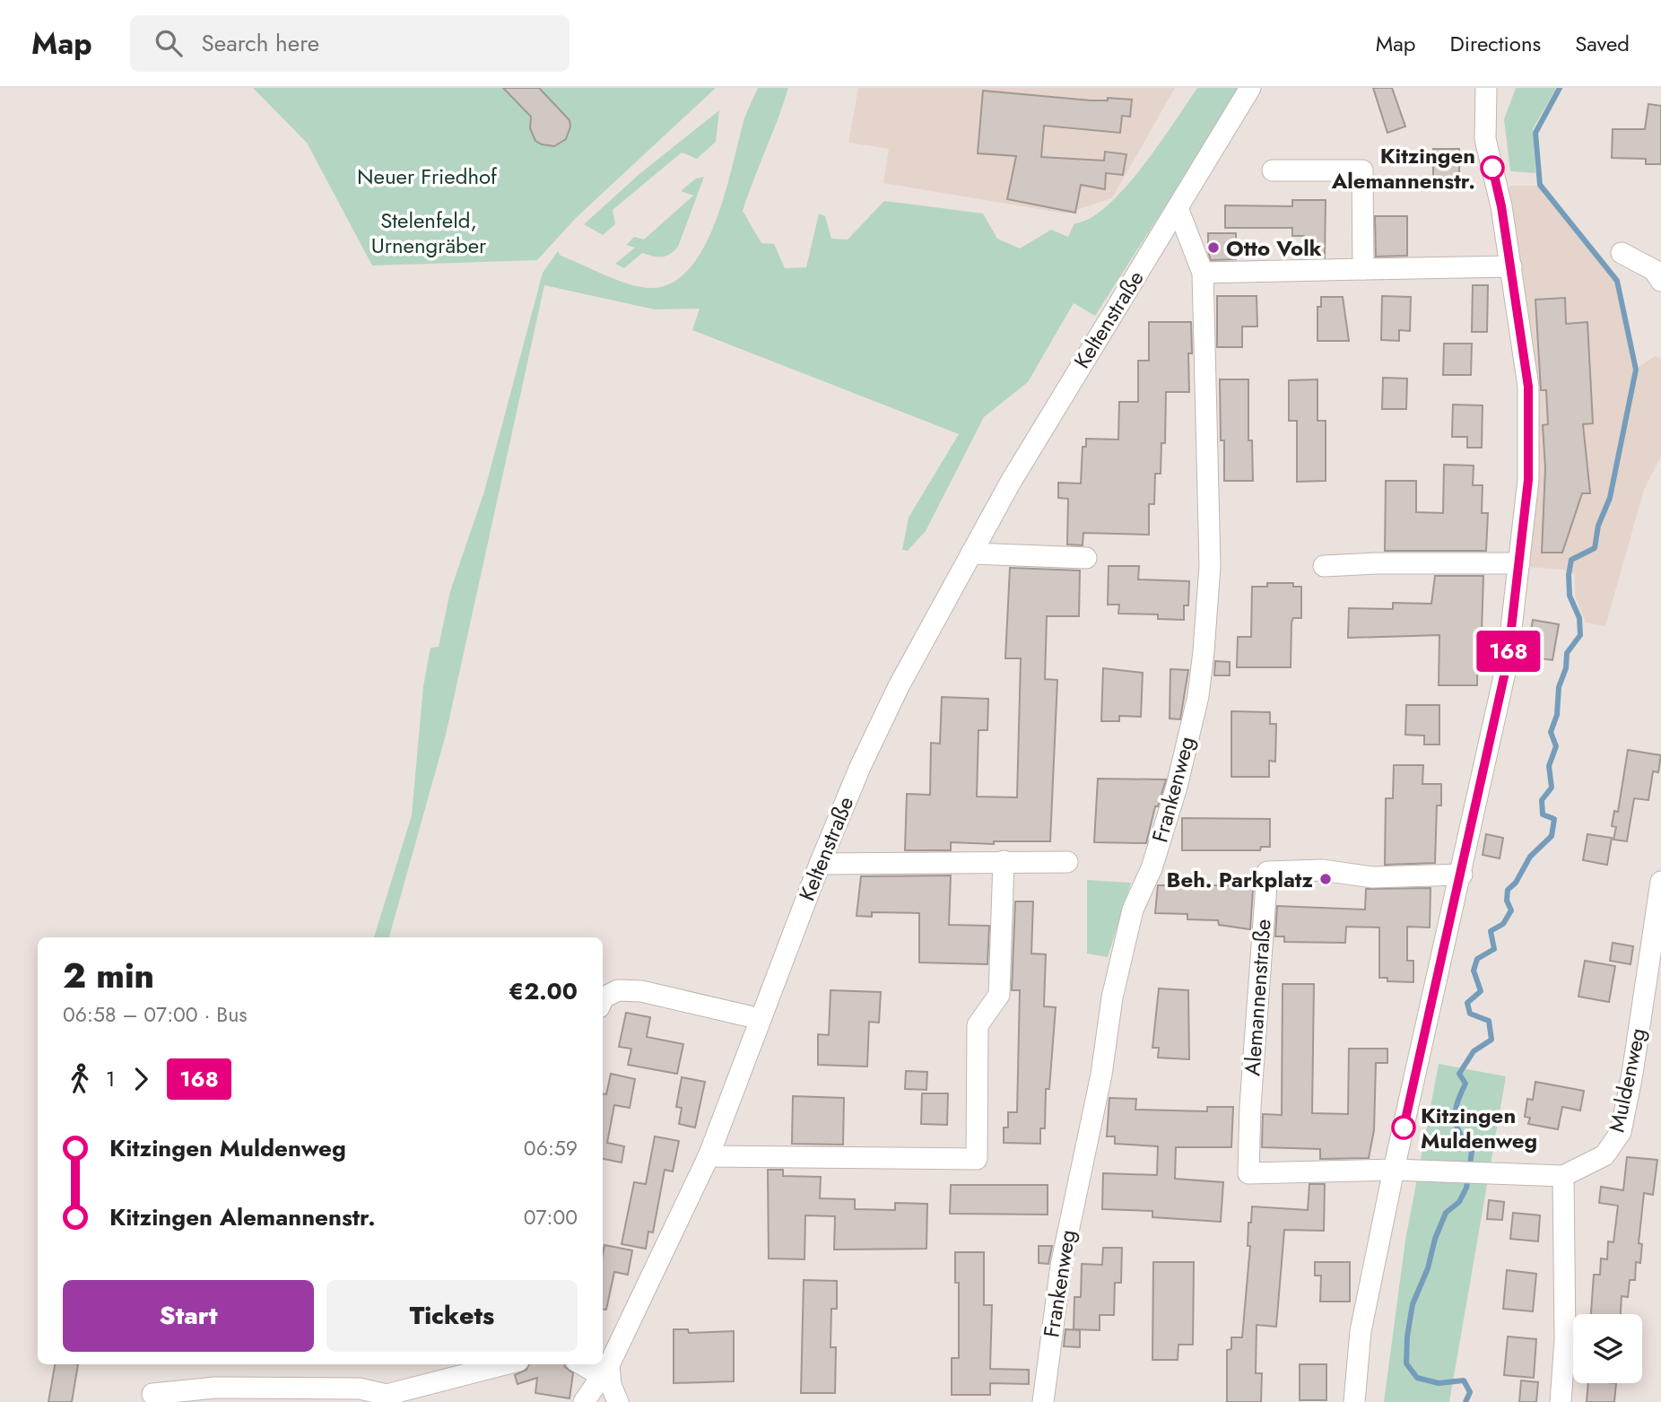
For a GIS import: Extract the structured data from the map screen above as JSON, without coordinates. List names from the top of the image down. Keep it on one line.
{"streets":{"street":["Keltenstraße","Frankenweg","Alemannenstraße","Muldenweg"]},"crossings":[["Keltenstraße","Frankenweg"],["Alemannenstraße","Muldenweg"]],"parks":["Neuer Friedhof","Stelenfeld, Urnengräber"],"places":["Kitzingen Alemannenstr.","Otto Volk","Beh. Parkplatz","Kitzingen Muldenweg"],"lines":["bus line 168"],"page":{"header":"Map","search":"Search here","nav":["Map","Directions","Saved"],"on_map":"168","heading":["2 min","06:58 – 07:00 · Bus","€2.00"],"legs":["1","168"],"list":[{"name":"Kitzingen Muldenweg","value":"06:59"},{"name":"Kitzingen Alemannenstr.","value":"07:00"}],"buttons":["Start","Tickets"]}}
